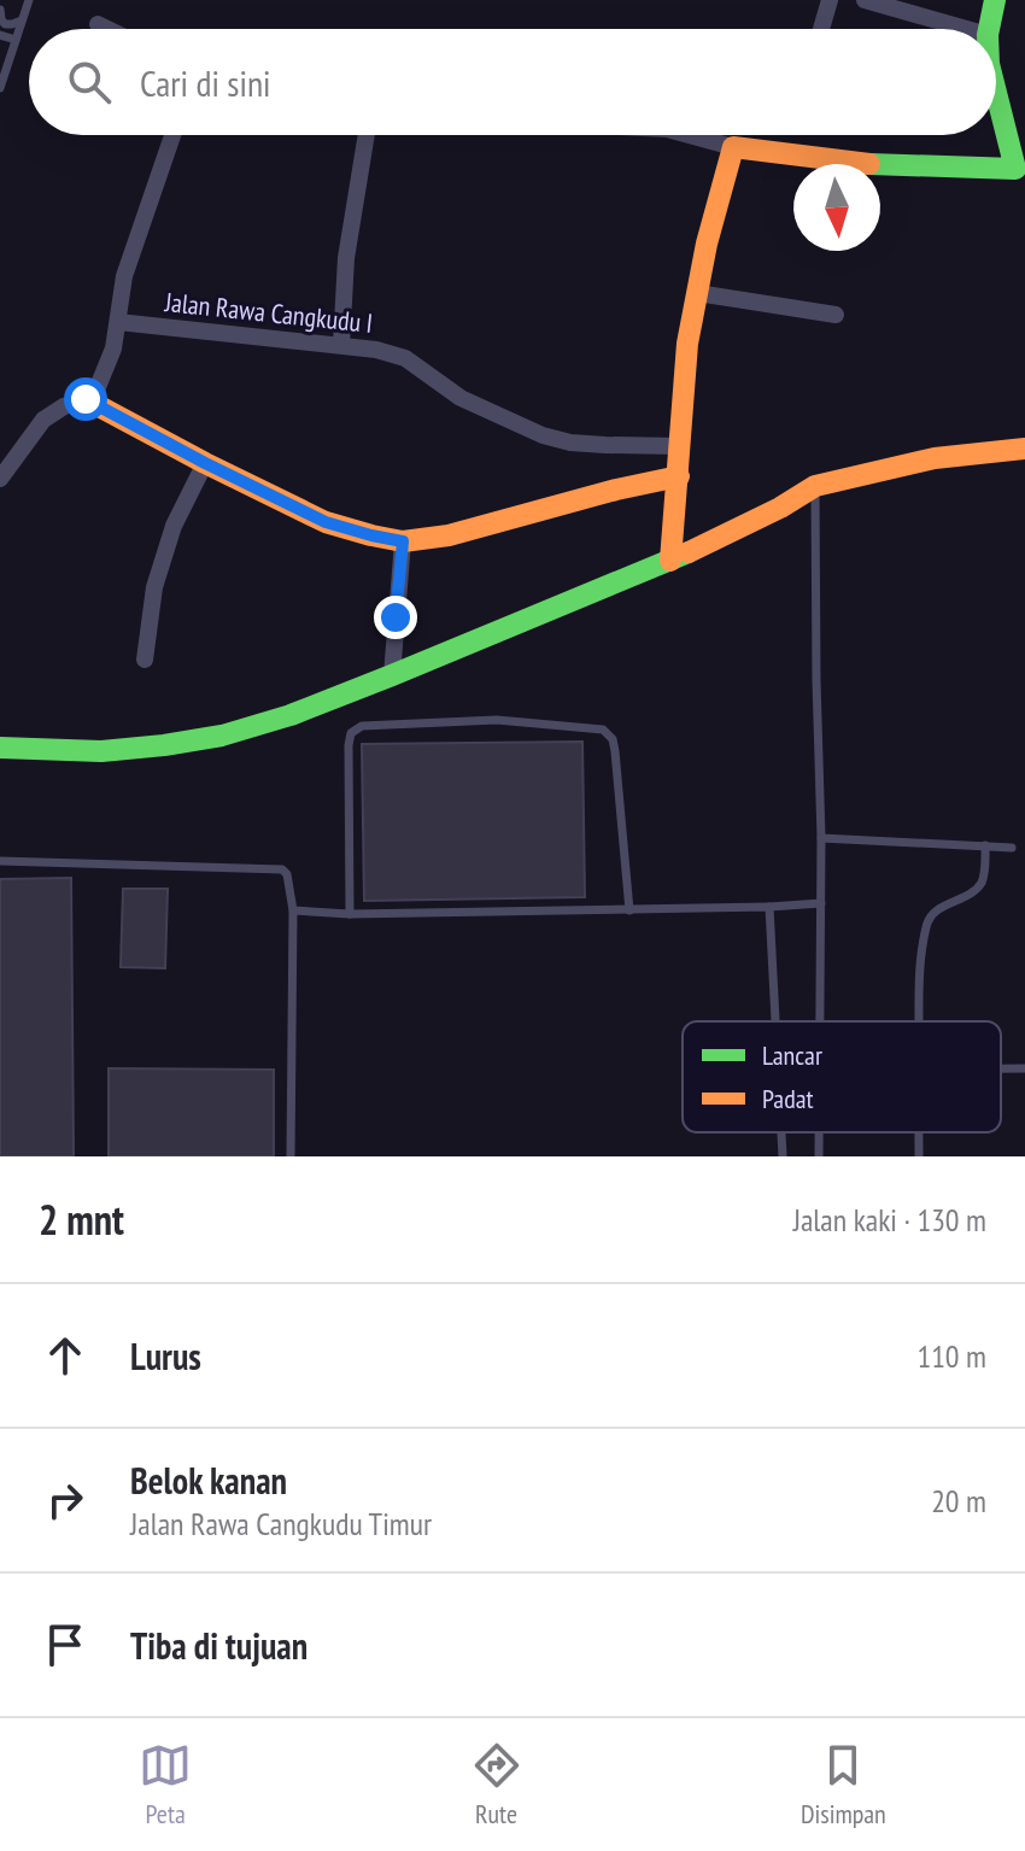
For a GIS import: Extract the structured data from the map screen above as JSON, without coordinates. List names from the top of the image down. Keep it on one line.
{"streets":{"street":["Jalan Rawa Cangkudu I"]},"legend":["Lancar","Padat"],"north":"bottom","page":{"search":"Cari di sini","heading":["2 mnt","Jalan kaki · 130 m"],"list":[["Lurus","110 m"],["Belok kanan","Jalan Rawa Cangkudu Timur","20 m"],"Tiba di tujuan"],"nav":["Peta","Rute","Disimpan"]}}
